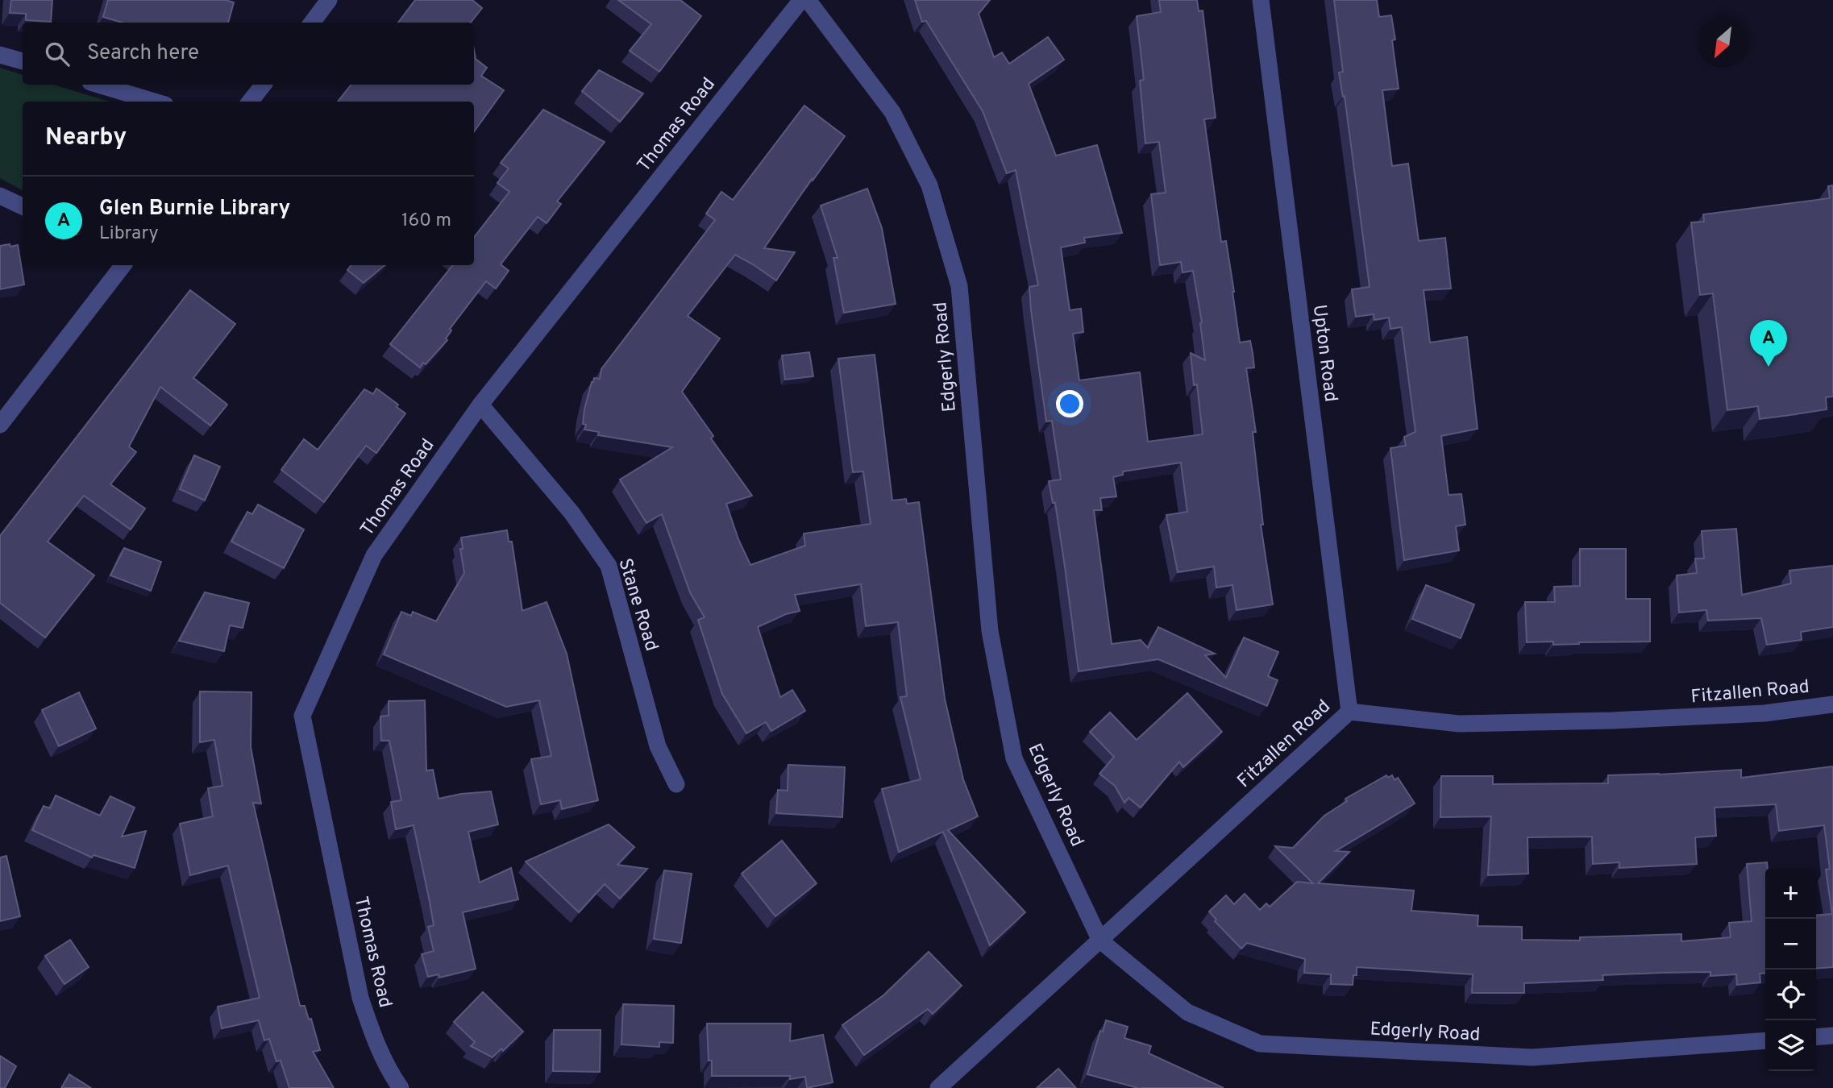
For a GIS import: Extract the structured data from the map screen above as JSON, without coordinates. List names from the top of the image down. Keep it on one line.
{"streets":{"street":["Thomas Road","Upton Road","Edgerly Road","Stane Road","Fitzallen Road"]},"crossings":[["Thomas Road","Stane Road"],["Upton Road","Fitzallen Road"],["Edgerly Road","Fitzallen Road"]],"north":"bottom left","page":{"search":"Search here","heading":"Nearby","list":[{"mark":"A","name":"Glen Burnie Library","note":"Library","value":"160 m"}],"pins":"A","map_buttons":["+","−"]}}
